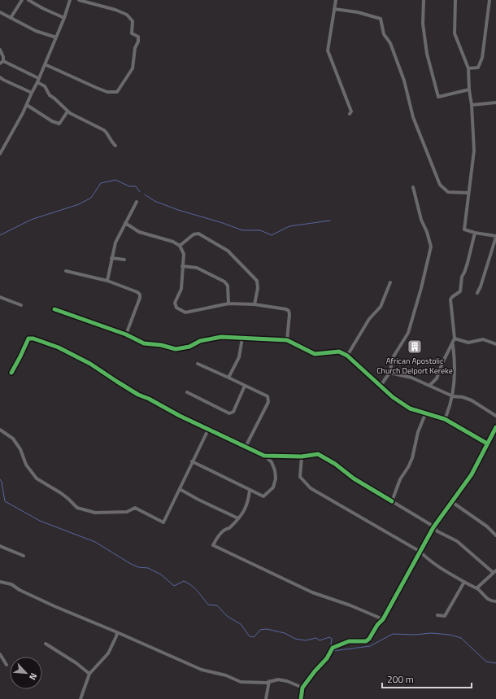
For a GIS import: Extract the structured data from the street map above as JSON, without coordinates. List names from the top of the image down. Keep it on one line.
{"places":{"building":["African Apostolic Church Delport Kereke"]},"scale_bar":"200 m","north":"bottom right"}
